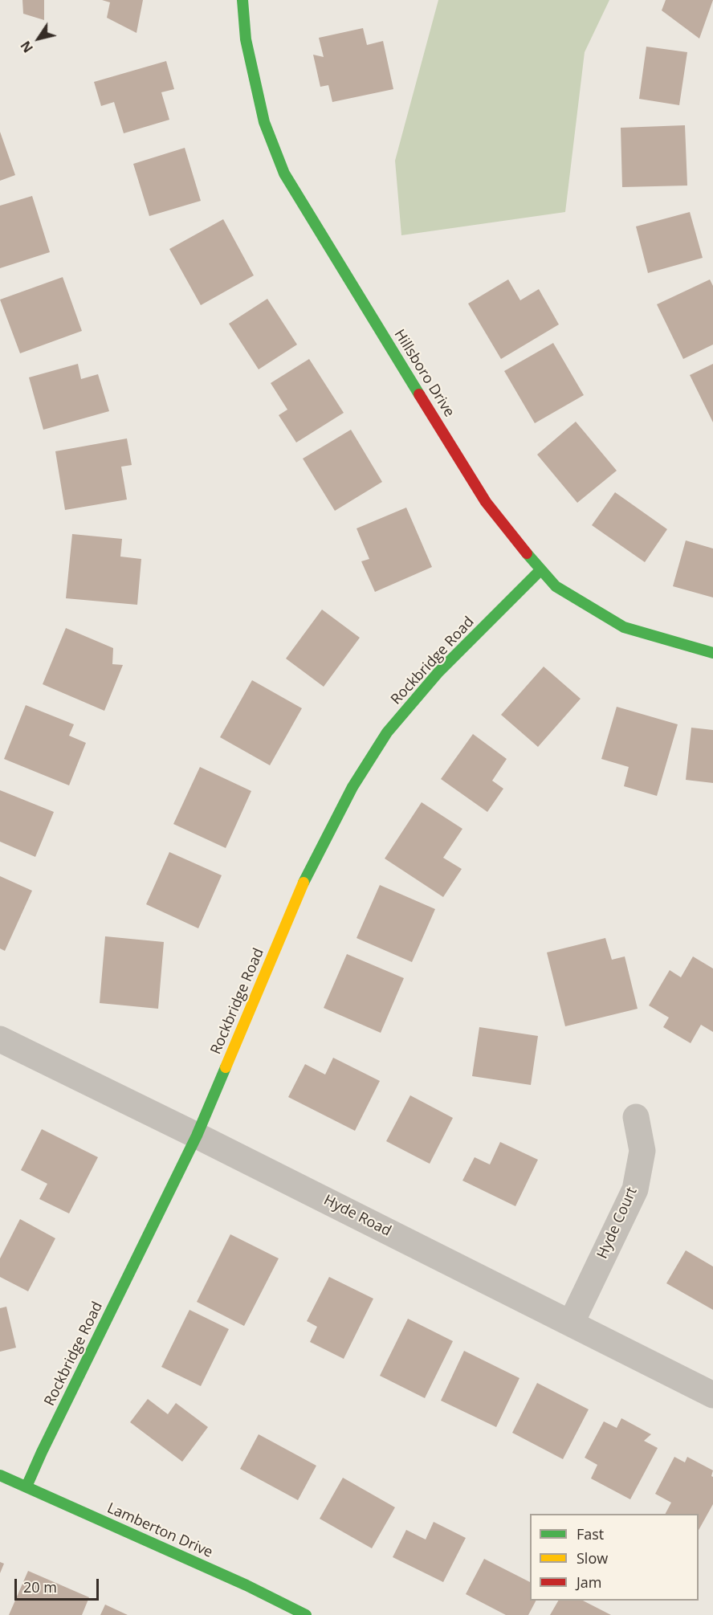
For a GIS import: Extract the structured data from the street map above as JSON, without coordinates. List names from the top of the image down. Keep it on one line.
{"streets":{"street":["Hillsboro Drive","Rockbridge Road","Hyde Road","Hyde Court","Lamberton Drive"]},"crossings":[["Hillsboro Drive","Rockbridge Road"],["Rockbridge Road","Hyde Road"],["Rockbridge Road","Lamberton Drive"],["Hyde Road","Hyde Court"]],"legend":["Fast","Slow","Jam"],"scale_bar":"20 m","north":"bottom left"}
